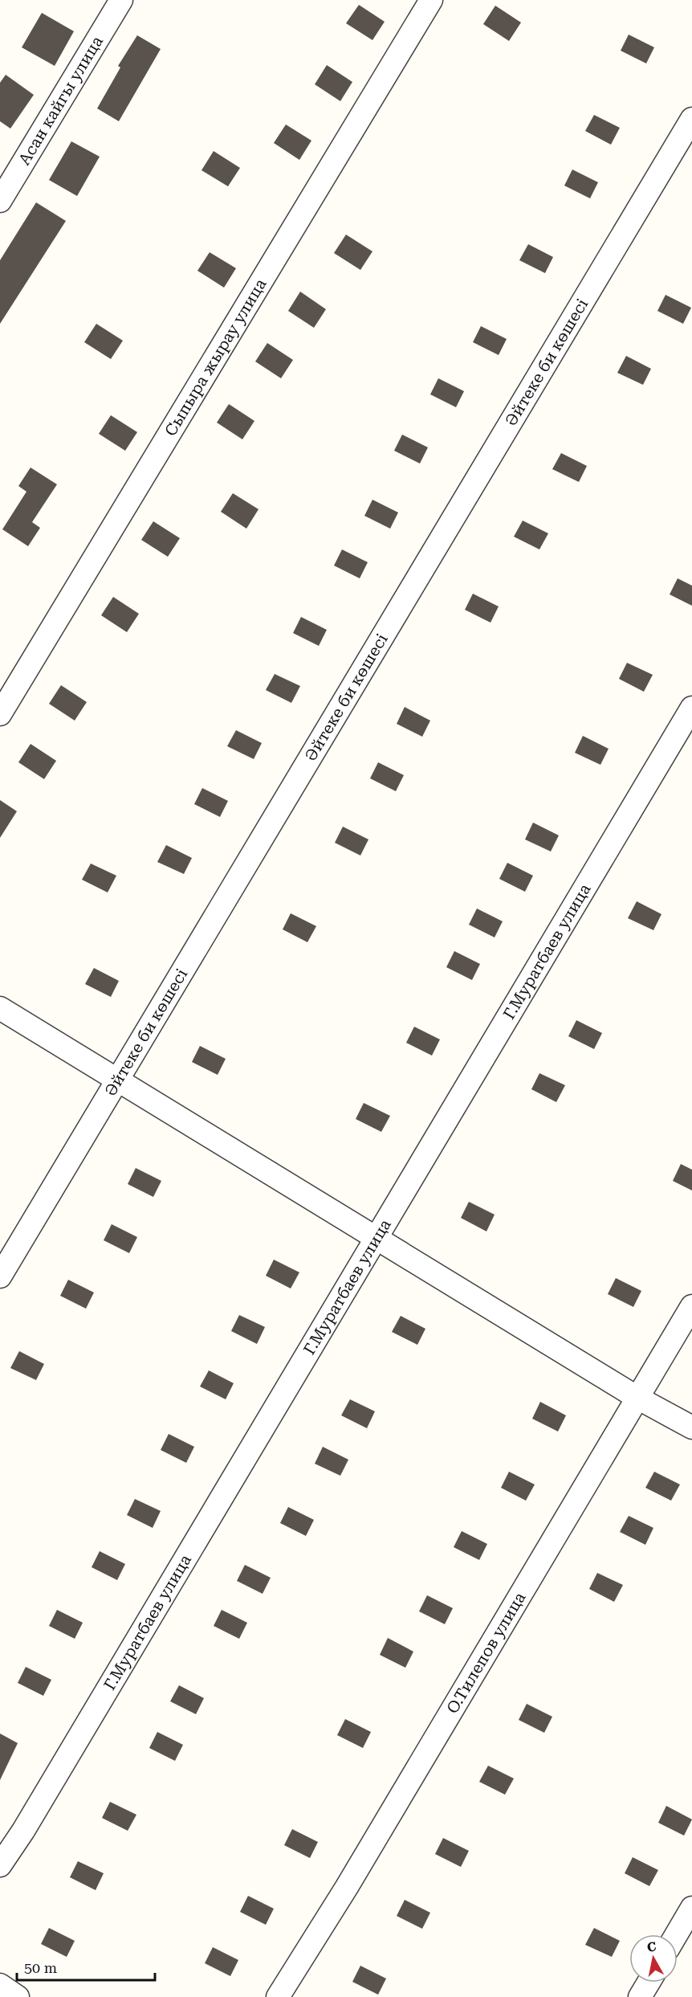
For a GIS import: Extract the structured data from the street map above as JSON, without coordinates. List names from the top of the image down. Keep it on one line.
{"streets":{"street":["Асан кайгы улица","Сыпыра жырау улица","Әйтеке би көшесі","Г.Муратбаев улица","О.Тилепов улица"]},"scale_bar":"50 m","north":"top"}
